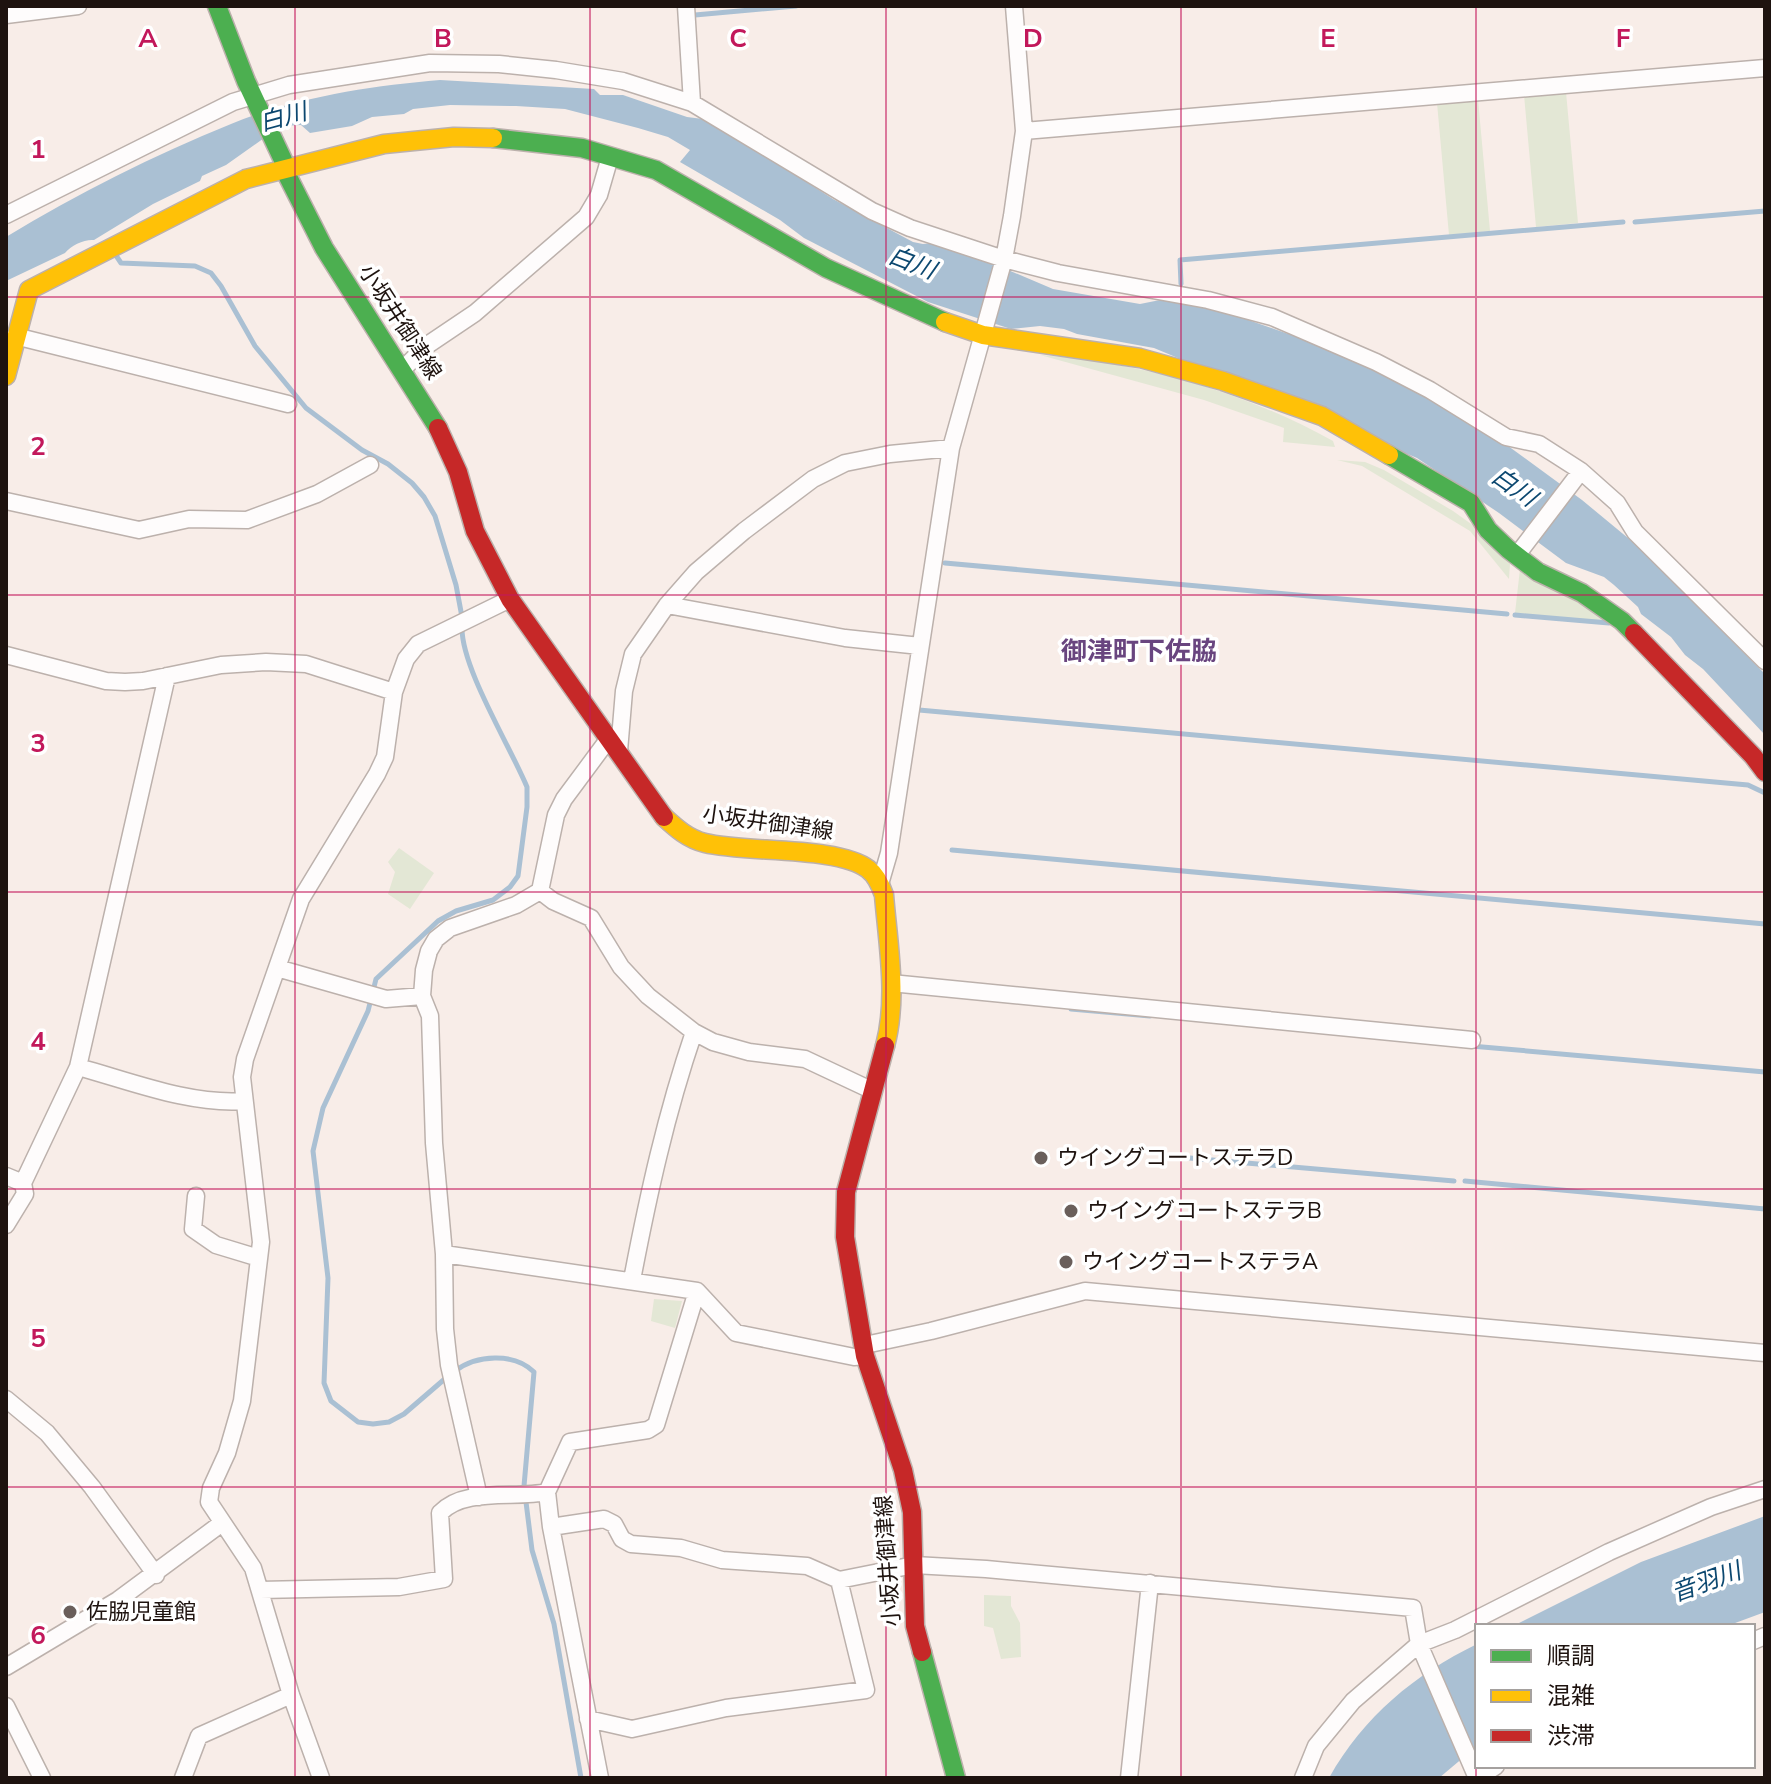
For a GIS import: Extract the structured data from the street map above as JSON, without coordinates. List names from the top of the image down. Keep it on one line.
{"streets":{"main road":["小坂井御津線"]},"districts":["御津町下佐脇"],"water":["白川","音羽川"],"places":["ウイングコートステラD","ウイングコートステラB","ウイングコートステラA","佐脇児童館"],"legend":["順調","混雑","渋滞"],"grid":{"columns":["A","B","C","D","E","F"],"rows":["1","2","3","4","5","6"]}}
